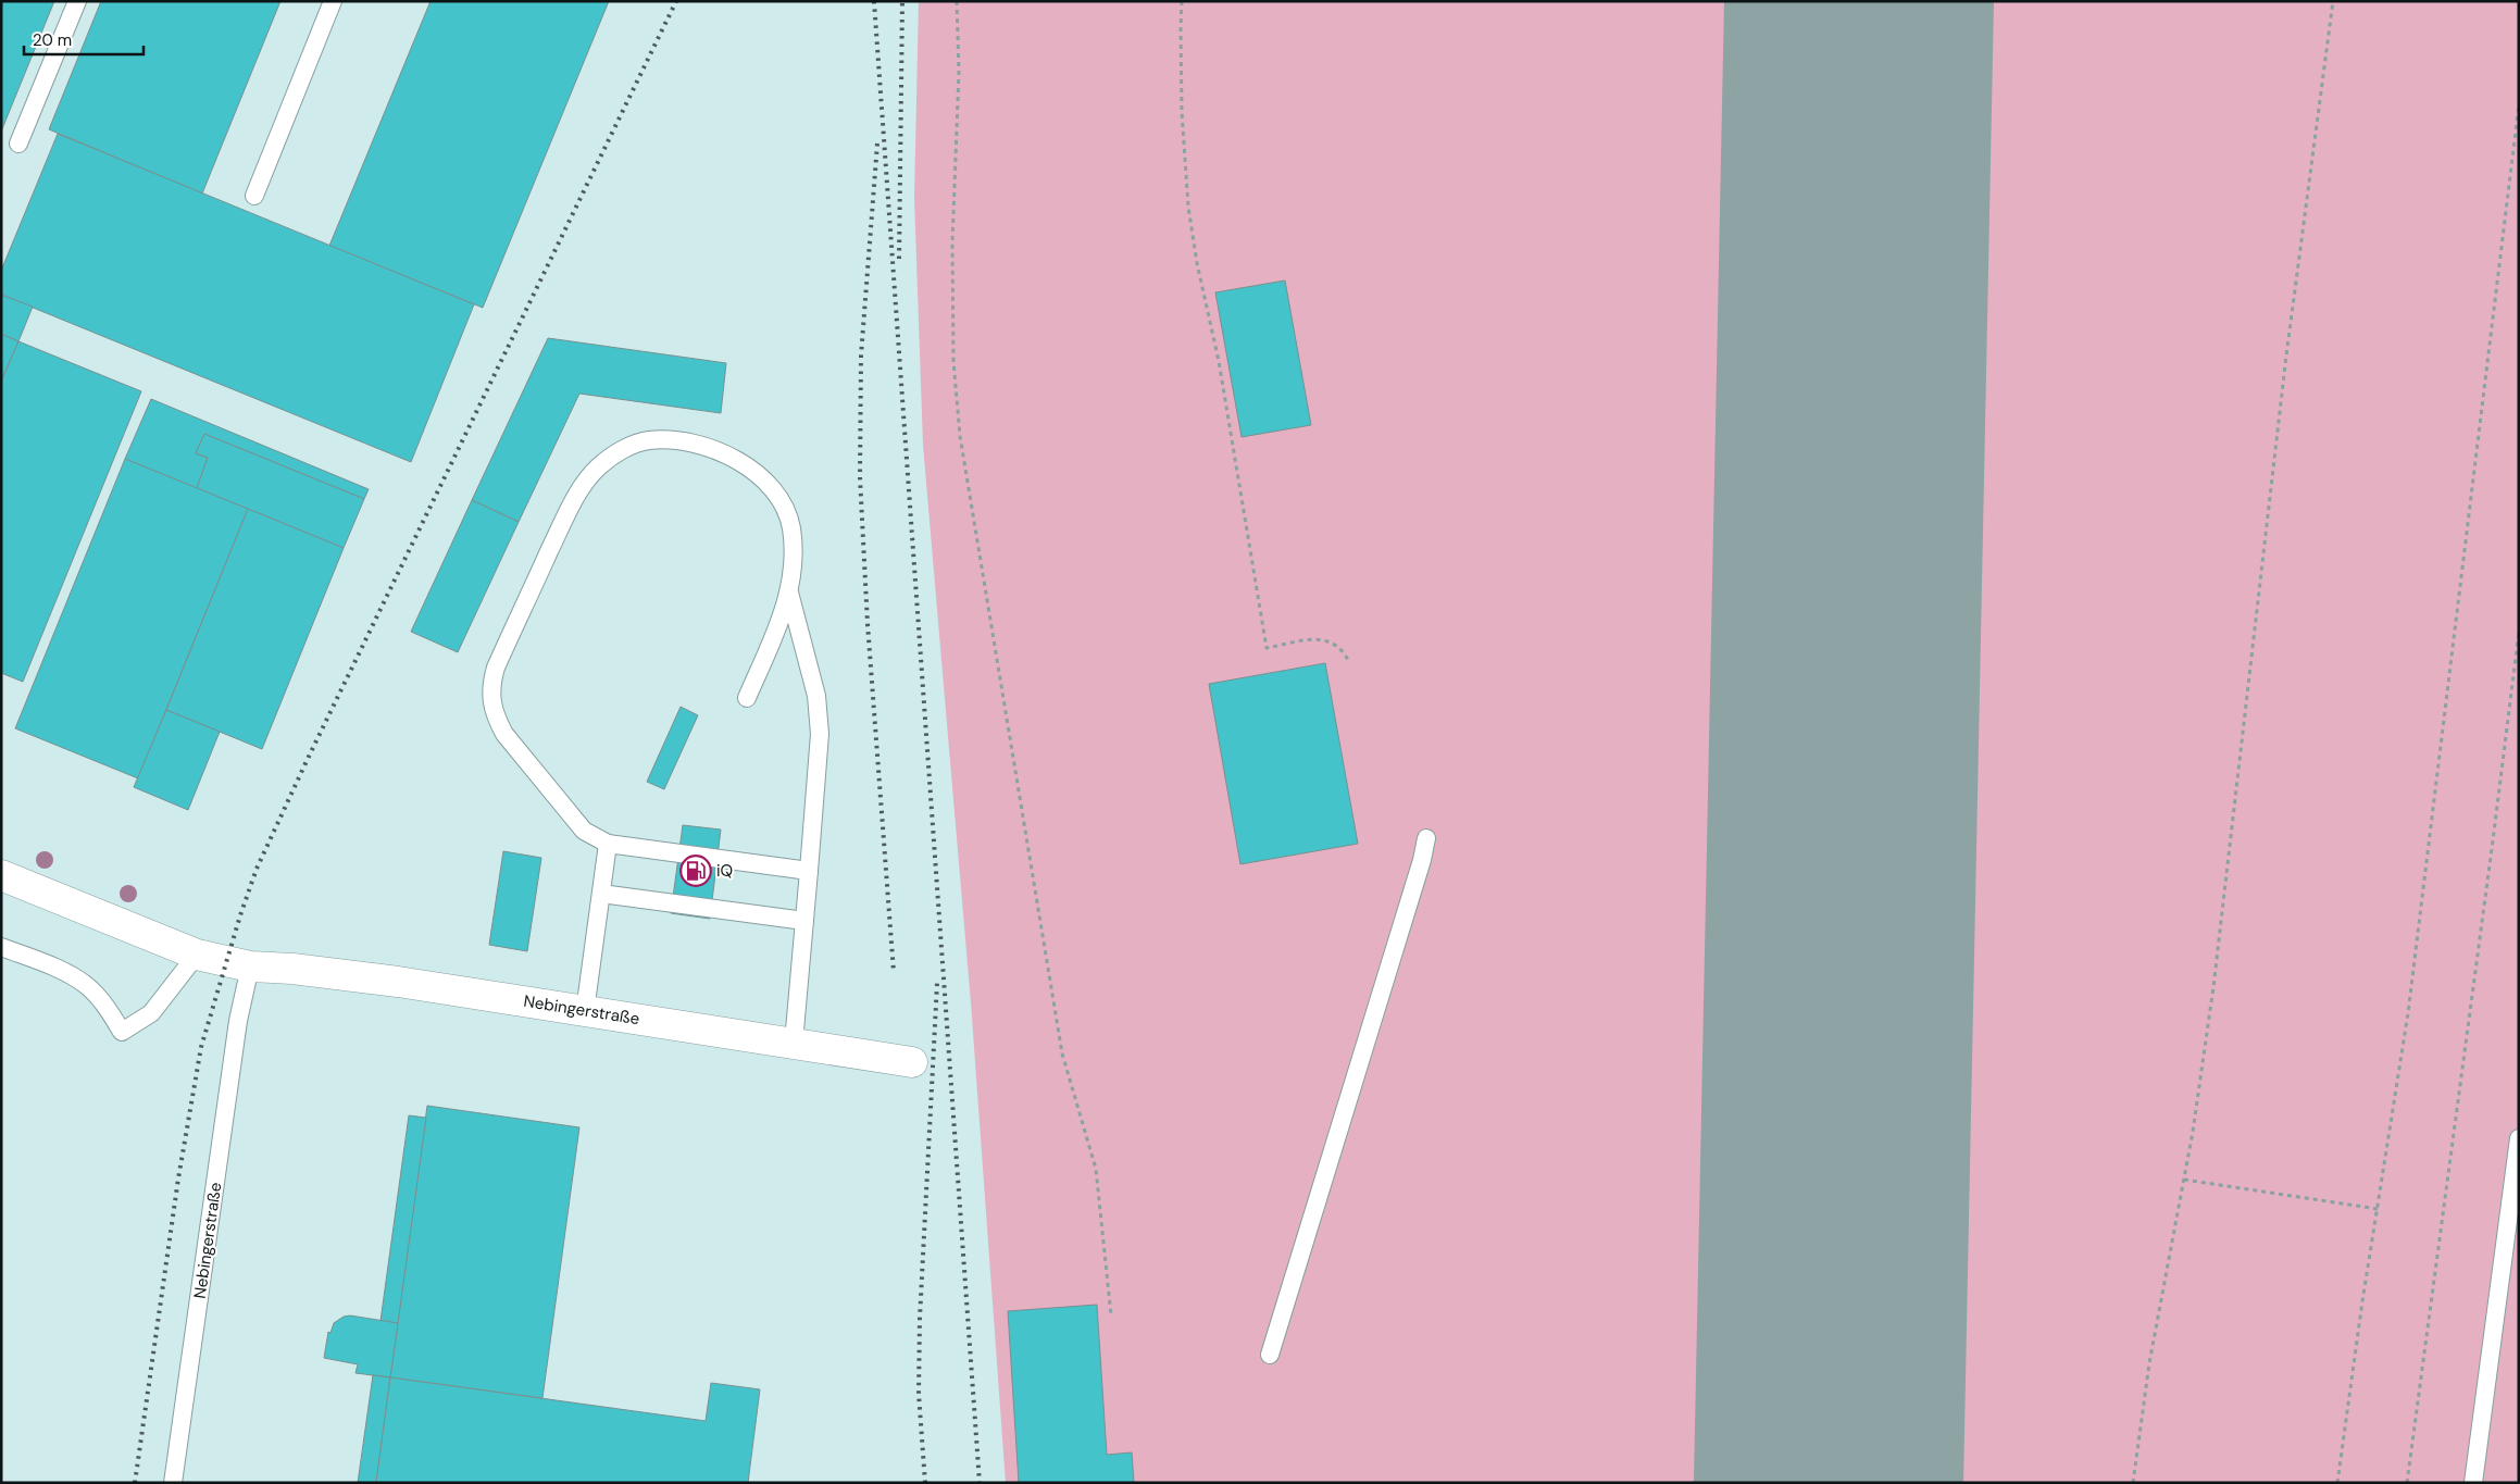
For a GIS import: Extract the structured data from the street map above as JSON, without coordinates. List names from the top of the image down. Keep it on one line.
{"streets":{"street":["Nebingerstraße"]},"places":{"fuel station":["iQ"]},"scale_bar":"20 m"}
